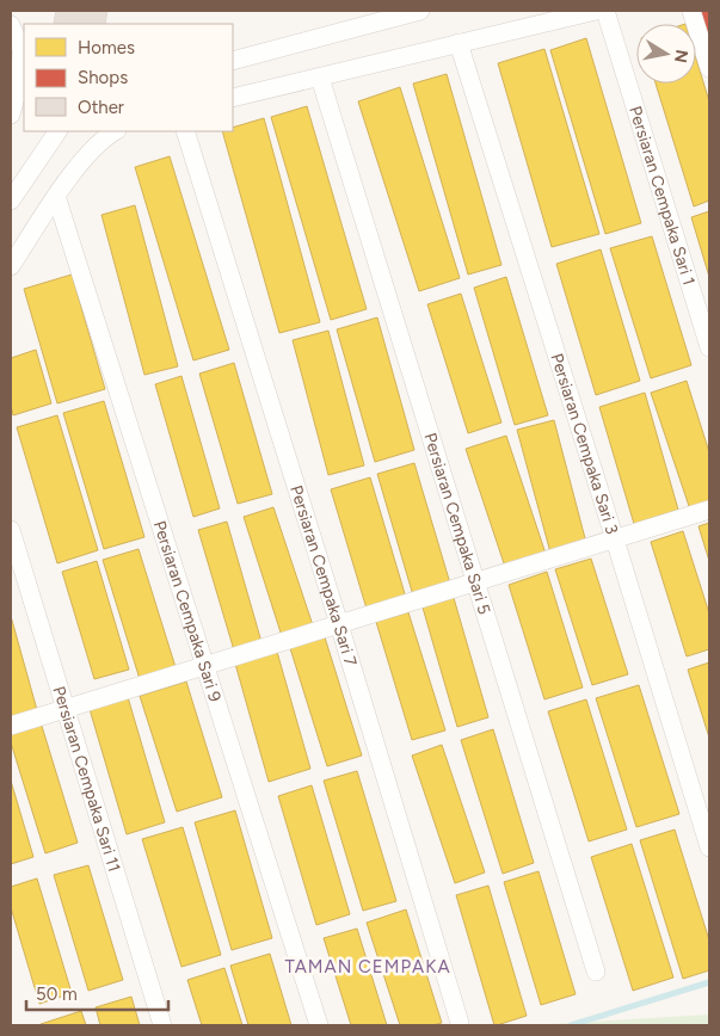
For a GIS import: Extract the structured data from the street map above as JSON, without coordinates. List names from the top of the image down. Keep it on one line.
{"streets":{"street":["Persiaran Cempaka Sari 1","Persiaran Cempaka Sari 3","Persiaran Cempaka Sari 5","Persiaran Cempaka Sari 7","Persiaran Cempaka Sari 9","Persiaran Cempaka Sari 11"]},"districts":["TAMAN CEMPAKA"],"legend":["Homes","Shops","Other"],"scale_bar":"50 m","north":"right"}
